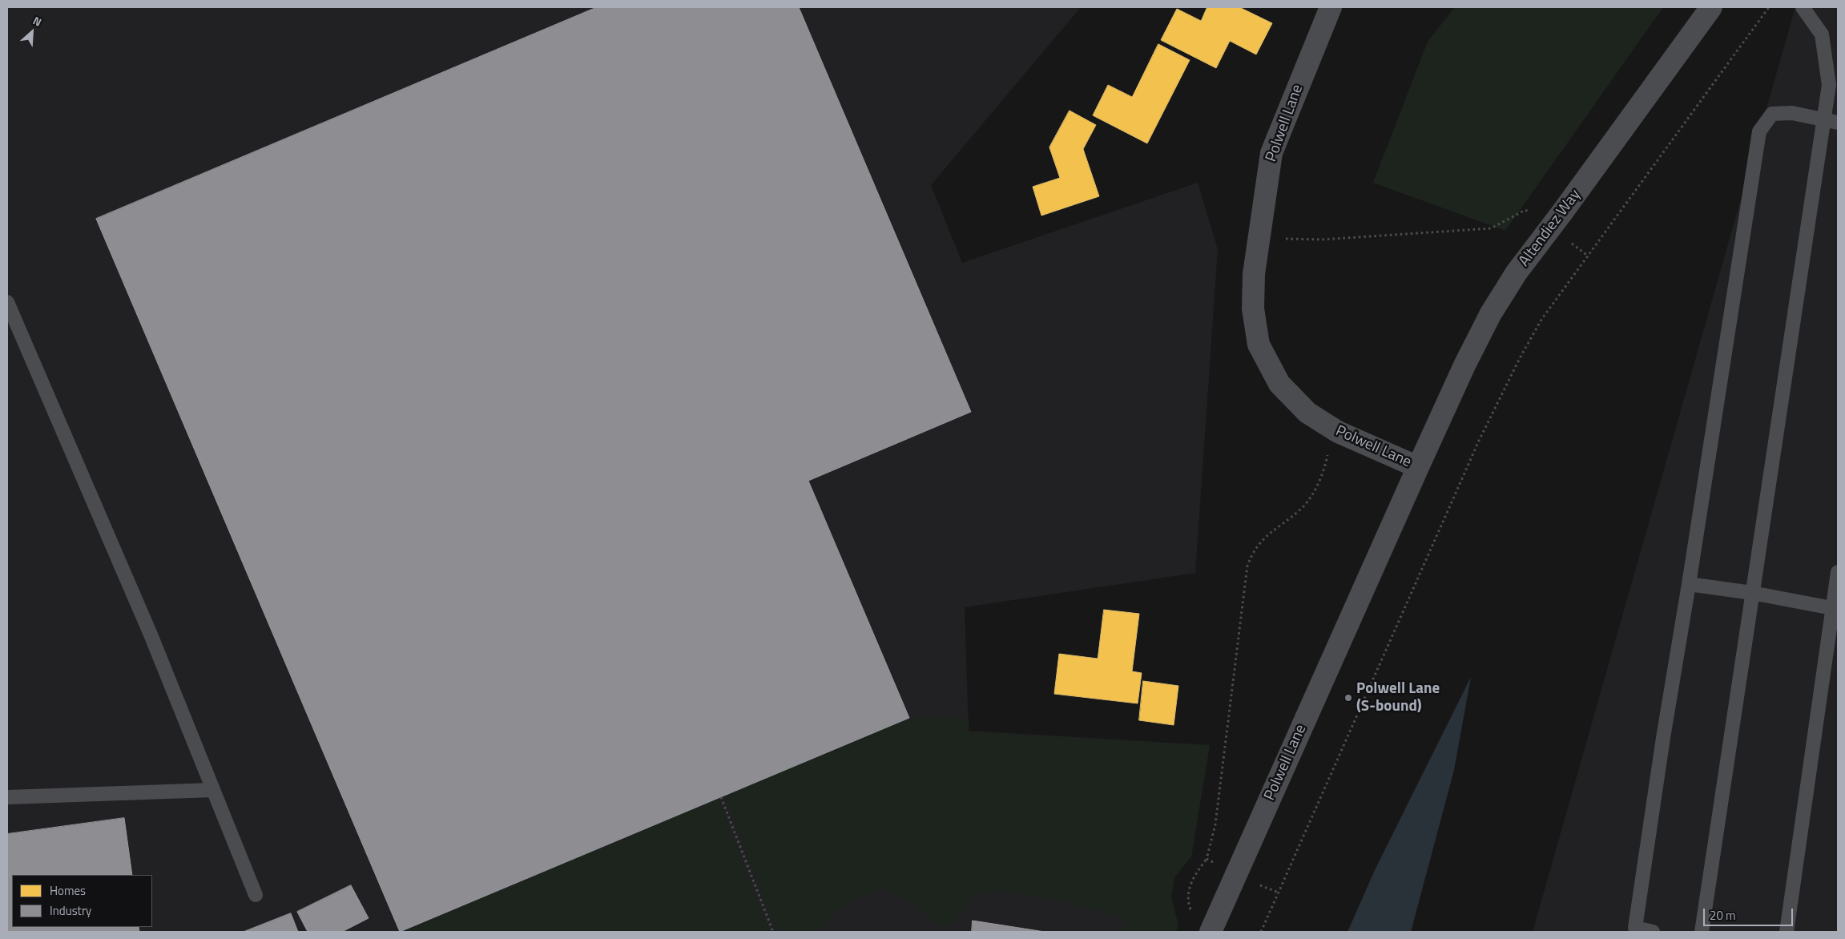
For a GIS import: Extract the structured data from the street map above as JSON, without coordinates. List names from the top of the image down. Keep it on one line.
{"streets":{"street":["Polwell Lane","Altendiez Way"]},"crossings":[["Polwell Lane","Altendiez Way"]],"places":["Polwell Lane (S-bound)"],"legend":["Homes","Industry"],"scale_bar":"20 m","north":"top right"}
